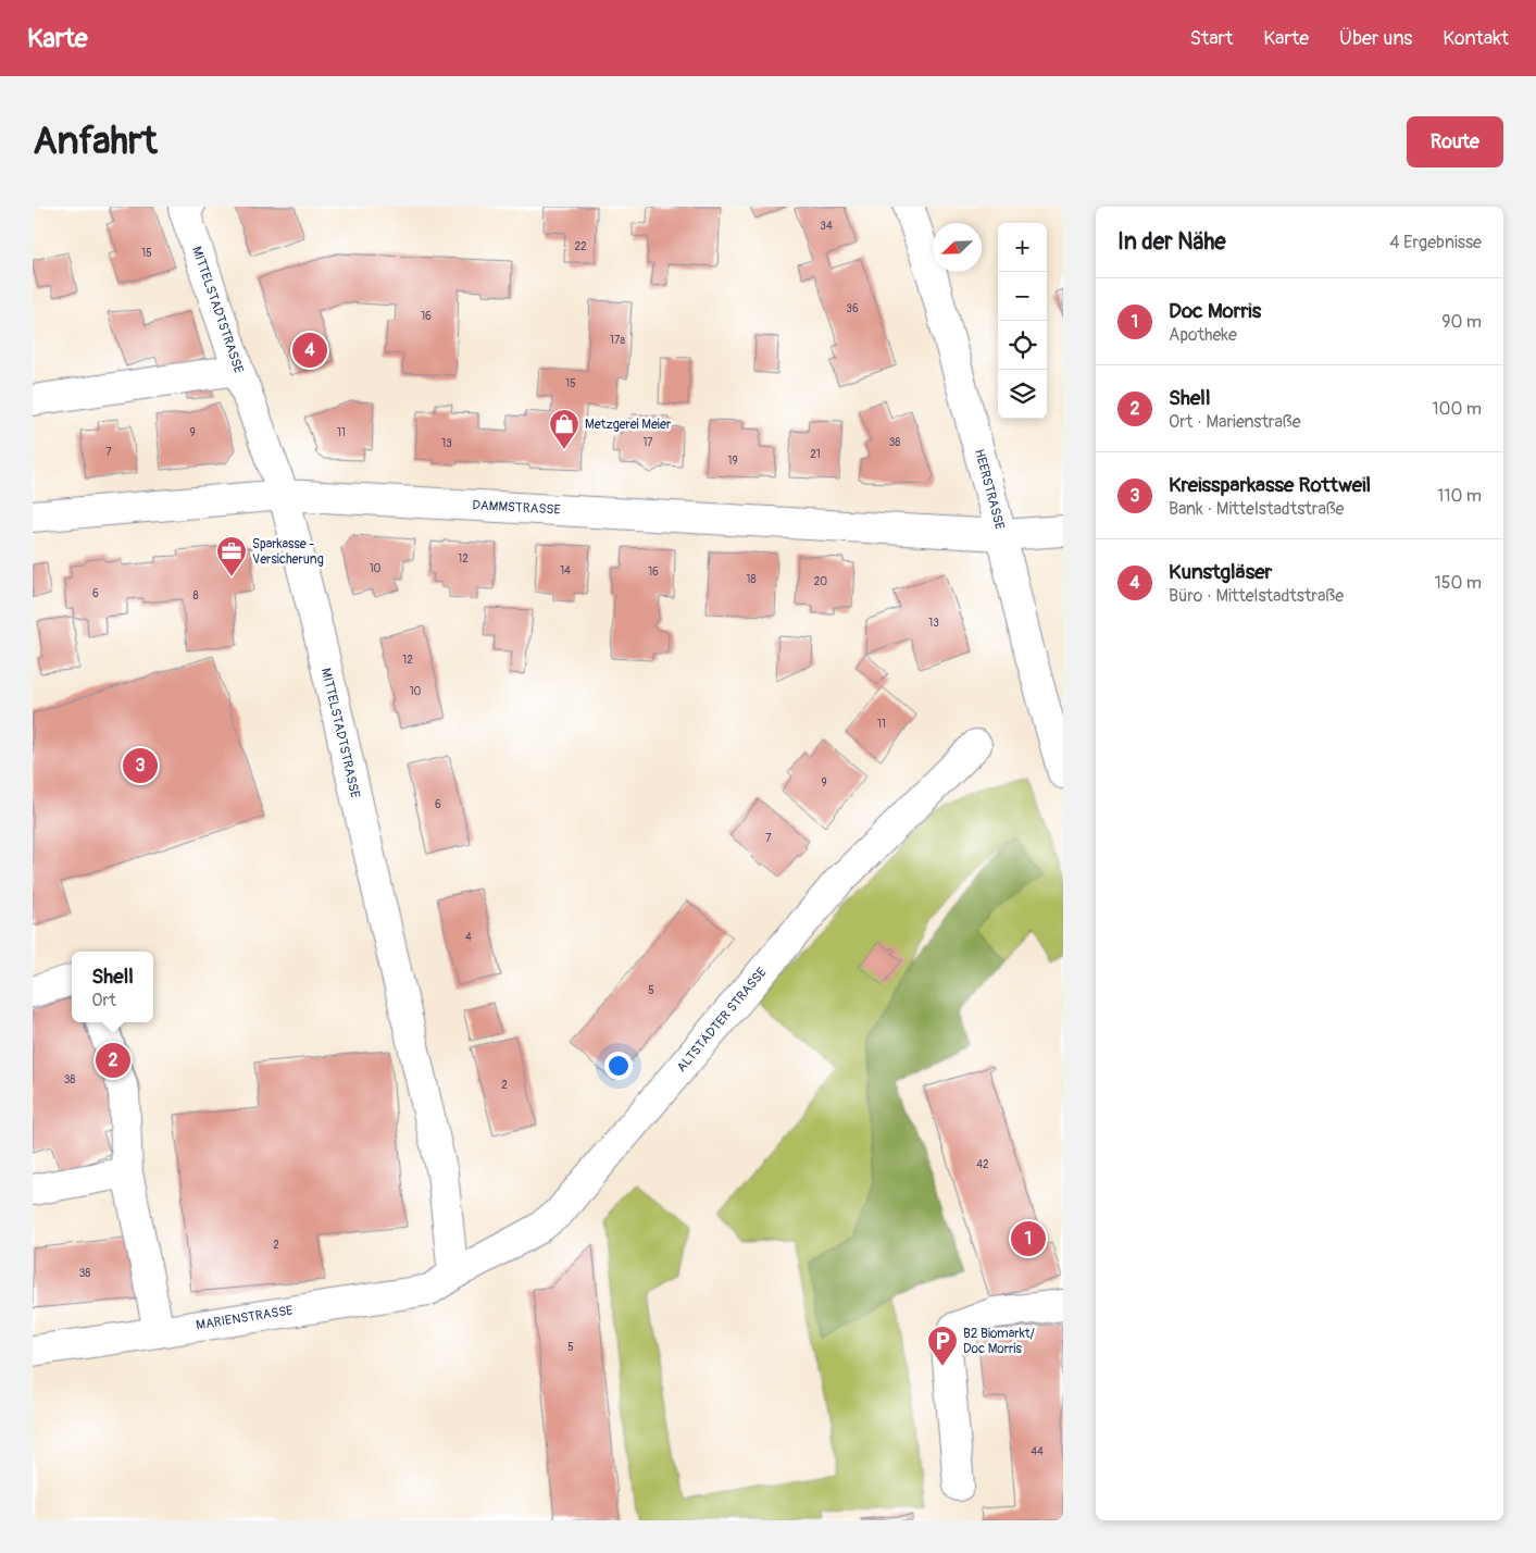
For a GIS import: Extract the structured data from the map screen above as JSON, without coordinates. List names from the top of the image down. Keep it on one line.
{"streets":{"street":["MITTELSTADTSTRASSE","HEERSTRASSE","DAMMSTRASSE","ALTSTÄDTER STRASSE","MARIENSTRASSE"]},"crossings":[["MITTELSTADTSTRASSE","DAMMSTRASSE"],["MITTELSTADTSTRASSE","ALTSTÄDTER STRASSE"],["MITTELSTADTSTRASSE","MARIENSTRASSE"],["HEERSTRASSE","DAMMSTRASSE"],["ALTSTÄDTER STRASSE","MARIENSTRASSE"]],"places":{"shop":["Metzgerei Meier"],"office":["Sparkasse - Versicherung"],"parking":["B2 Biomarkt/ Doc Morris"]},"house_numbers":["34","22","15","36","16","17a","15","9","11","17","38","13","7","21","19","12","10","14","16","18","20","6","8","13","12","10","11","9","6","7","4","5","38","2","42","2","38","5","44"],"north":"bottom left","page":{"header":"Karte","nav":["Start","Karte","Über uns","Kontakt"],"buttons":"Route","title":"Anfahrt","heading":["In der Nähe","4 Ergebnisse"],"map_buttons":["+","−"],"list":[{"mark":"1","name":"Doc Morris","note":"Apotheke","value":"90 m"},{"mark":"2","name":"Shell","note":"Ort · Marienstraße","value":"100 m"},{"mark":"3","name":"Kreissparkasse Rottweil","note":"Bank · Mittelstadtstraße","value":"110 m"},{"mark":"4","name":"Kunstgläser","note":"Büro · Mittelstadtstraße","value":"150 m"}],"pins":["4","3","2","1"],"popup":["Shell","Ort"]}}
